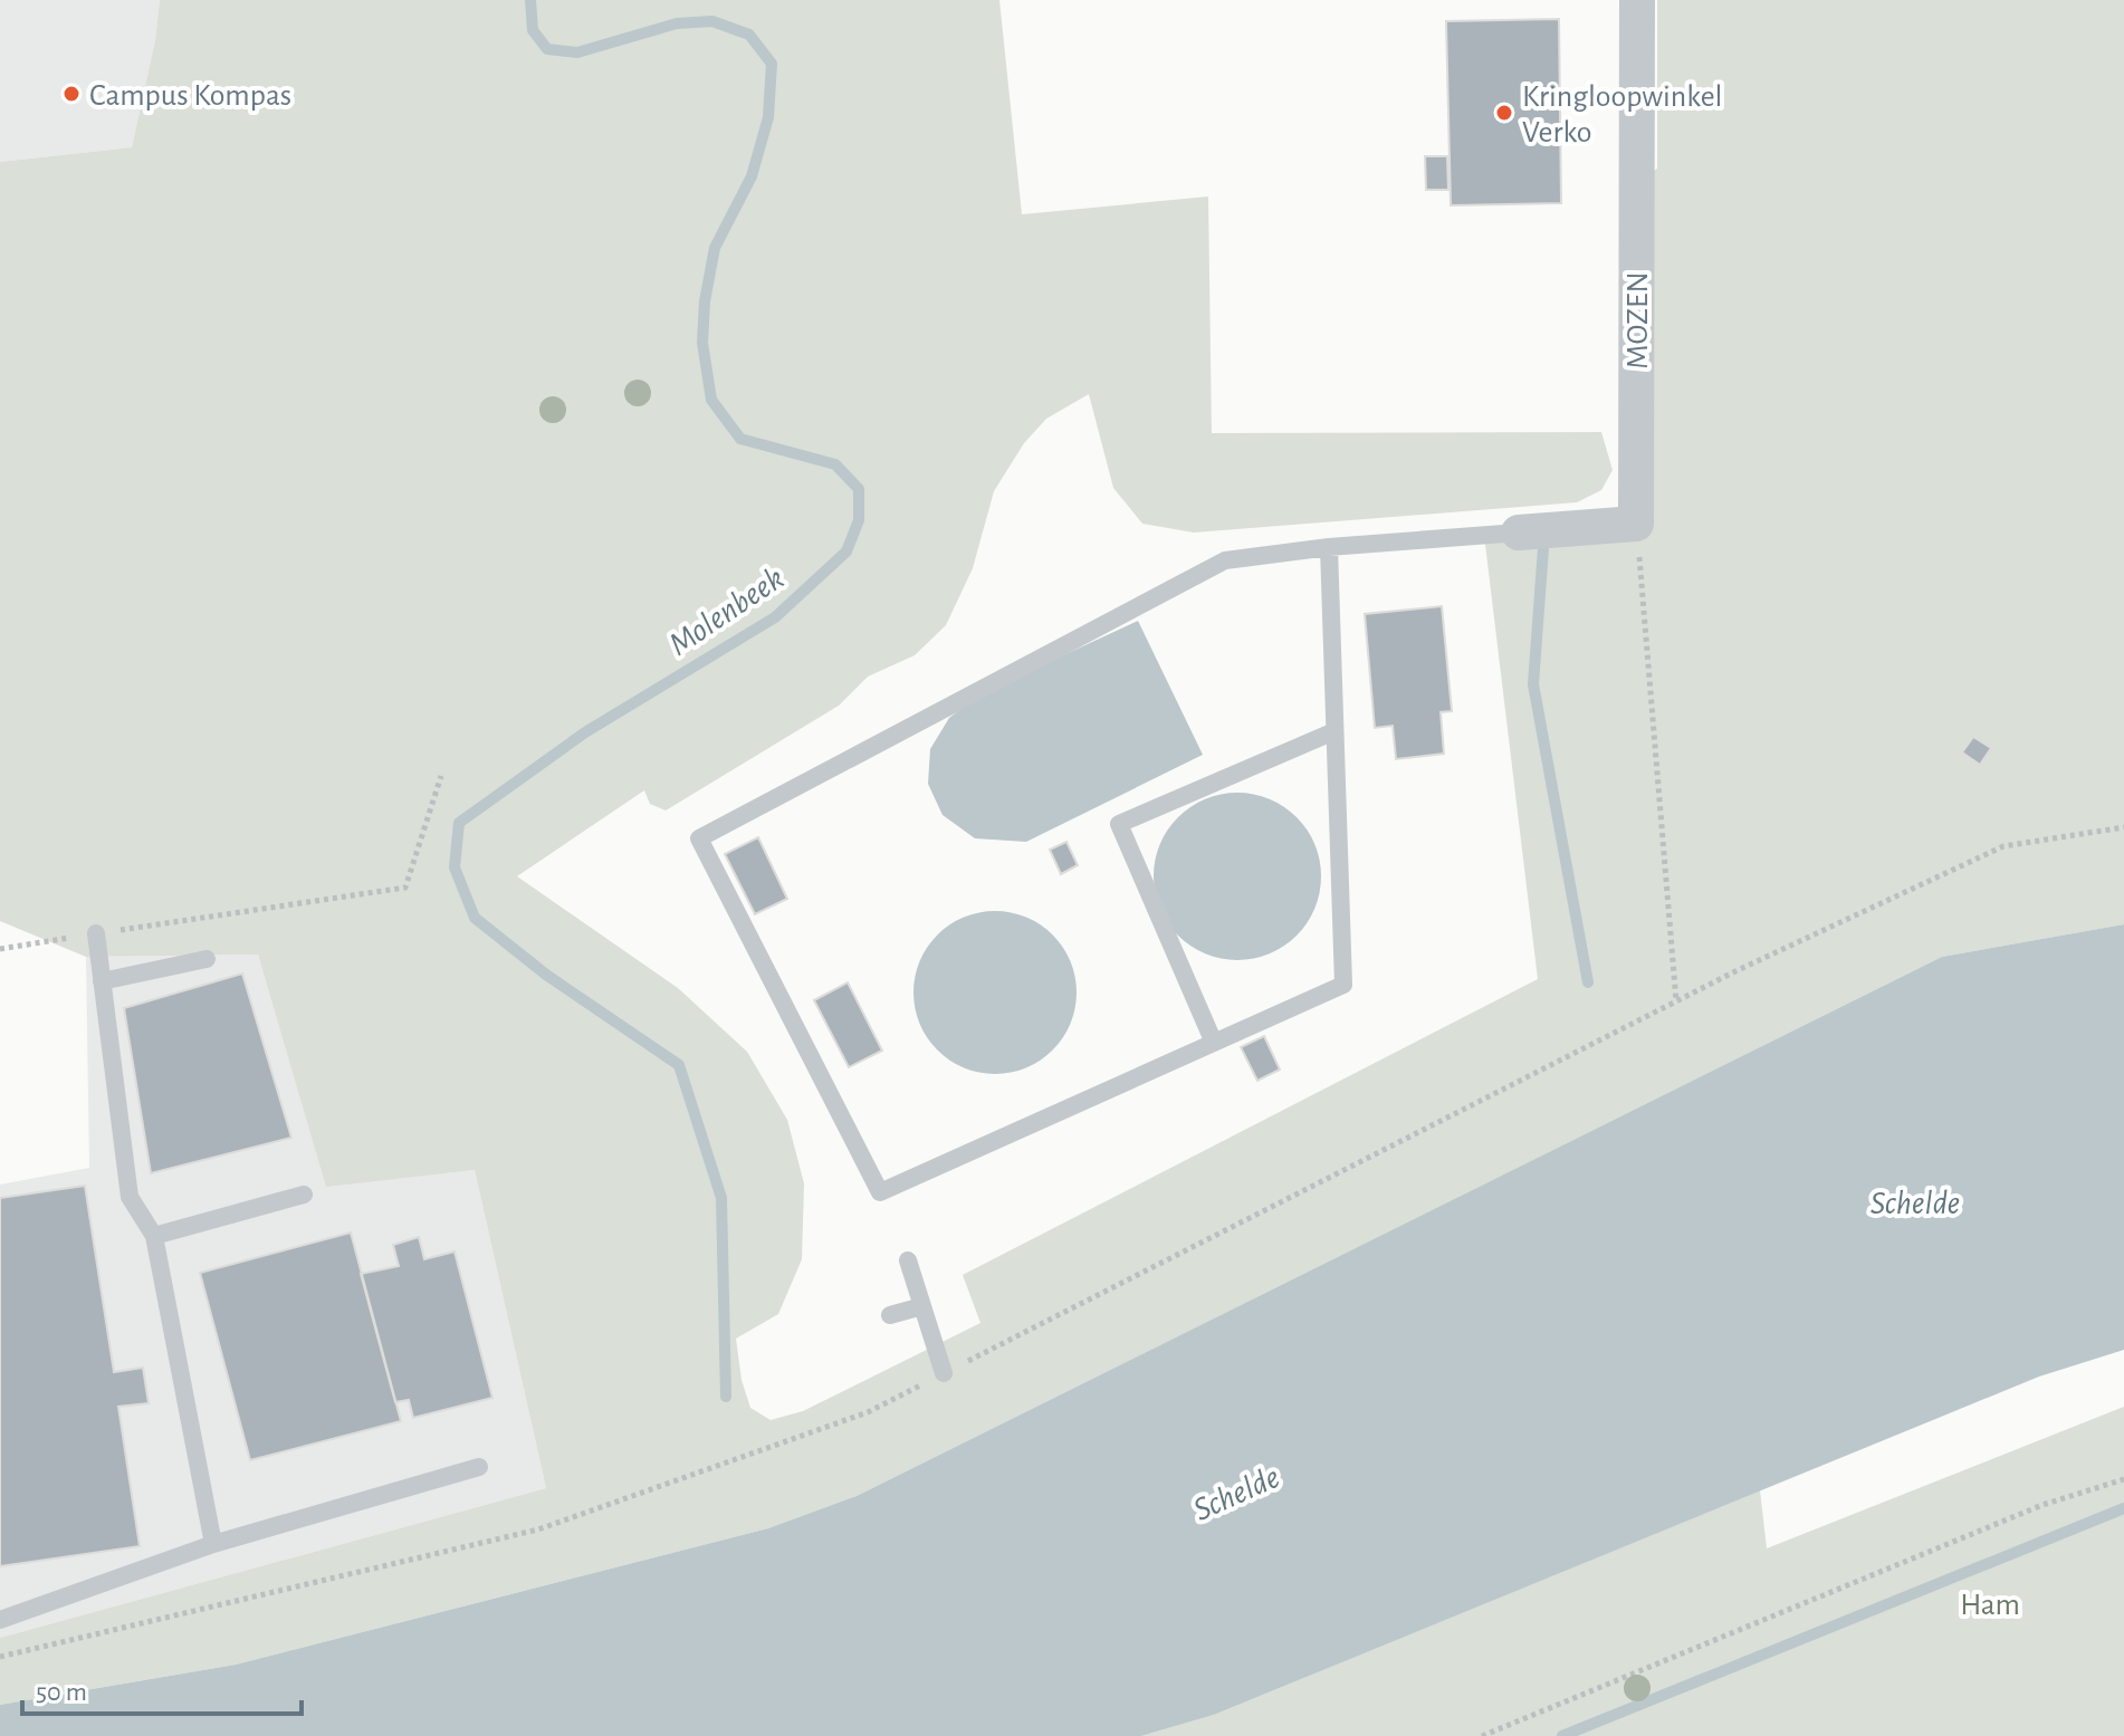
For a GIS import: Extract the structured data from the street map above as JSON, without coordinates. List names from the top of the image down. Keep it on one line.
{"streets":{"street":["MOZEN"]},"water":["Molenbeek","Schelde"],"parks":["Ham"],"places":["Campus Kompas","Kringloopwinkel Verko"],"scale_bar":"50 m"}
